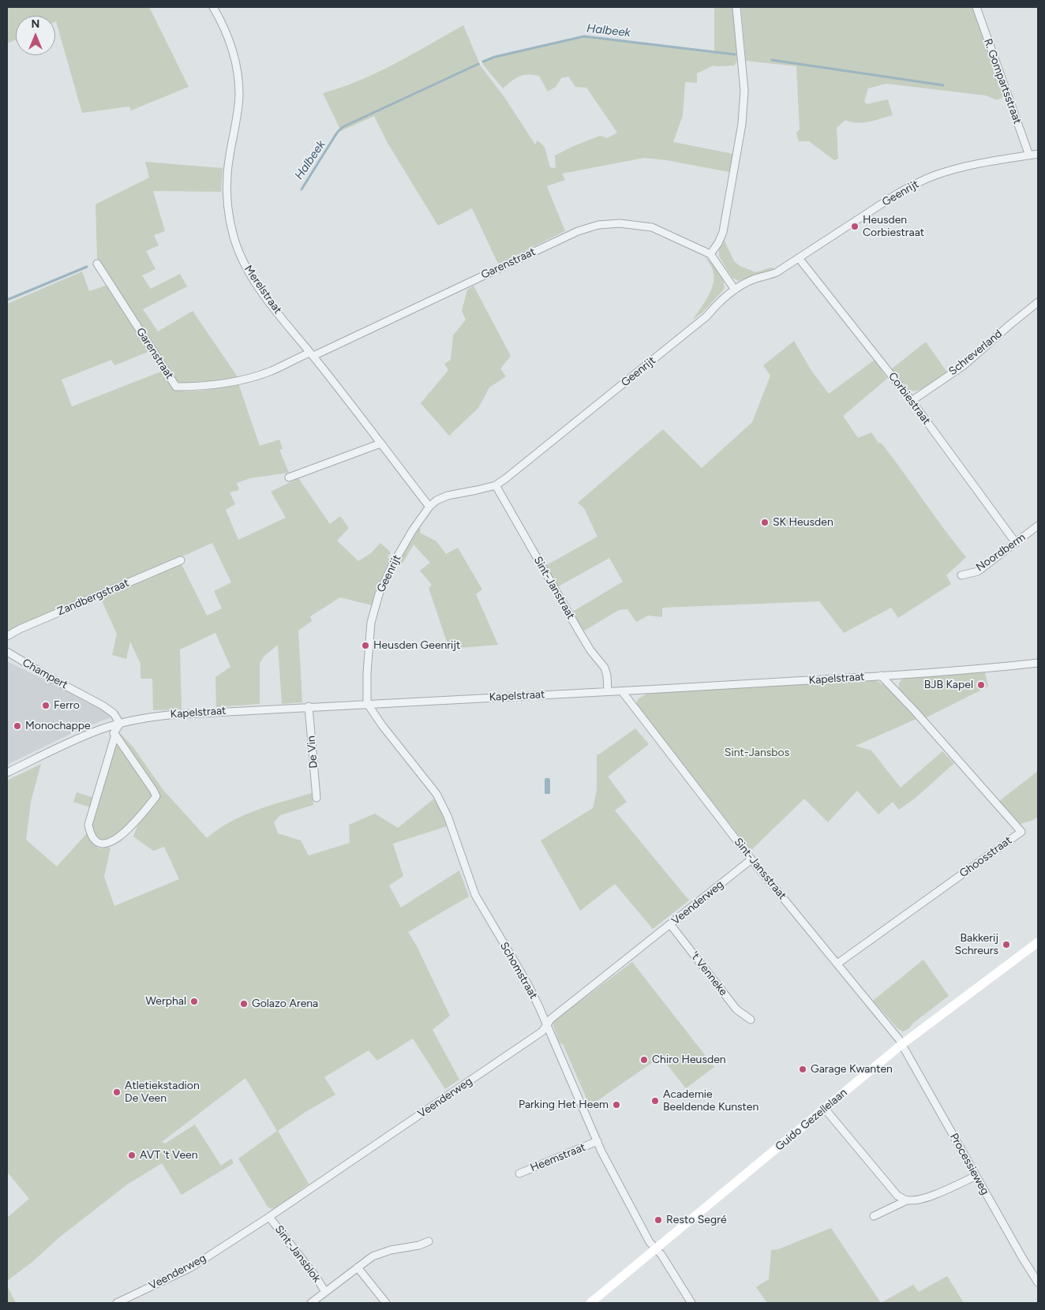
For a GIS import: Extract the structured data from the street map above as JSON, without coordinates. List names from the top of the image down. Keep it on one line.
{"streets":{"main road":["Guido Gezellelaan"],"street":["R. Gompartsstraat","Geenrijt","Garenstraat","Merelstraat","Schreverland","Corbiestraat","Noordberm","Sint-Janstraat","Zandbergstraat","Champert","Kapelstraat","De Vin","Ghoosstraat","Sint-Jansstraat","Veenderweg","Schomstraat","'t Venneke","Heemstraat","Processieweg","Sint-Jansblok"]},"crossings":[["R. Gompartsstraat","Geenrijt"],["Geenrijt","Merelstraat"],["Geenrijt","Corbiestraat"],["Geenrijt","Sint-Janstraat"],["Geenrijt","Kapelstraat"],["Geenrijt","Schomstraat"],["Garenstraat","Merelstraat"],["Schreverland","Corbiestraat"],["Corbiestraat","Noordberm"],["Sint-Janstraat","Kapelstraat"],["Champert","Kapelstraat"],["Kapelstraat","De Vin"],["Kapelstraat","Ghoosstraat"],["Kapelstraat","Sint-Jansstraat"],["Kapelstraat","Schomstraat"],["Ghoosstraat","Sint-Jansstraat"],["Sint-Jansstraat","Veenderweg"],["Sint-Jansstraat","Guido Gezellelaan"],["Sint-Jansstraat","Processieweg"],["Veenderweg","Schomstraat"],["Veenderweg","'t Venneke"],["Veenderweg","Sint-Jansblok"],["Schomstraat","Guido Gezellelaan"],["Schomstraat","Heemstraat"],["Guido Gezellelaan","Processieweg"]],"water":["Halbeek"],"parks":["Sint-Jansbos"],"places":["Heusden Corbiestraat","SK Heusden","Heusden Geenrijt","BJB Kapel","Ferro","Monochappe","Bakkerij Schreurs","Werphal","Golazo Arena","Chiro Heusden","Garage Kwanten","Atletiekstadion De Veen","Academie Beeldende Kunsten","Parking Het Heem","AVT 't Veen","Resto Segré"],"north":"top"}
